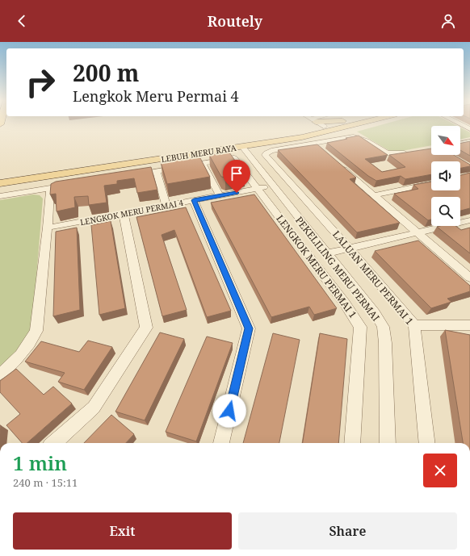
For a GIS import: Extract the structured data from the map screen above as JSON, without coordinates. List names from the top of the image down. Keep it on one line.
{"streets":{"main road":["LEBUH MERU RAYA"],"street":["LENGKOK MERU PERMAI 4","LENGKOK MERU PERMAI 1","PEKELILING MERU PERMAI","LALUAN MERU PERMAI 1"]},"crossings":[["LEBUH MERU RAYA","PEKELILING MERU PERMAI"],["LENGKOK MERU PERMAI 4","LENGKOK MERU PERMAI 1"],["LENGKOK MERU PERMAI 4","PEKELILING MERU PERMAI"]],"north":"bottom right","page":{"header":"Routely","turn":["200 m","Lengkok Meru Permai 4"],"heading":["1 min","240 m · 15:11"],"buttons":["Exit","Share"]}}
